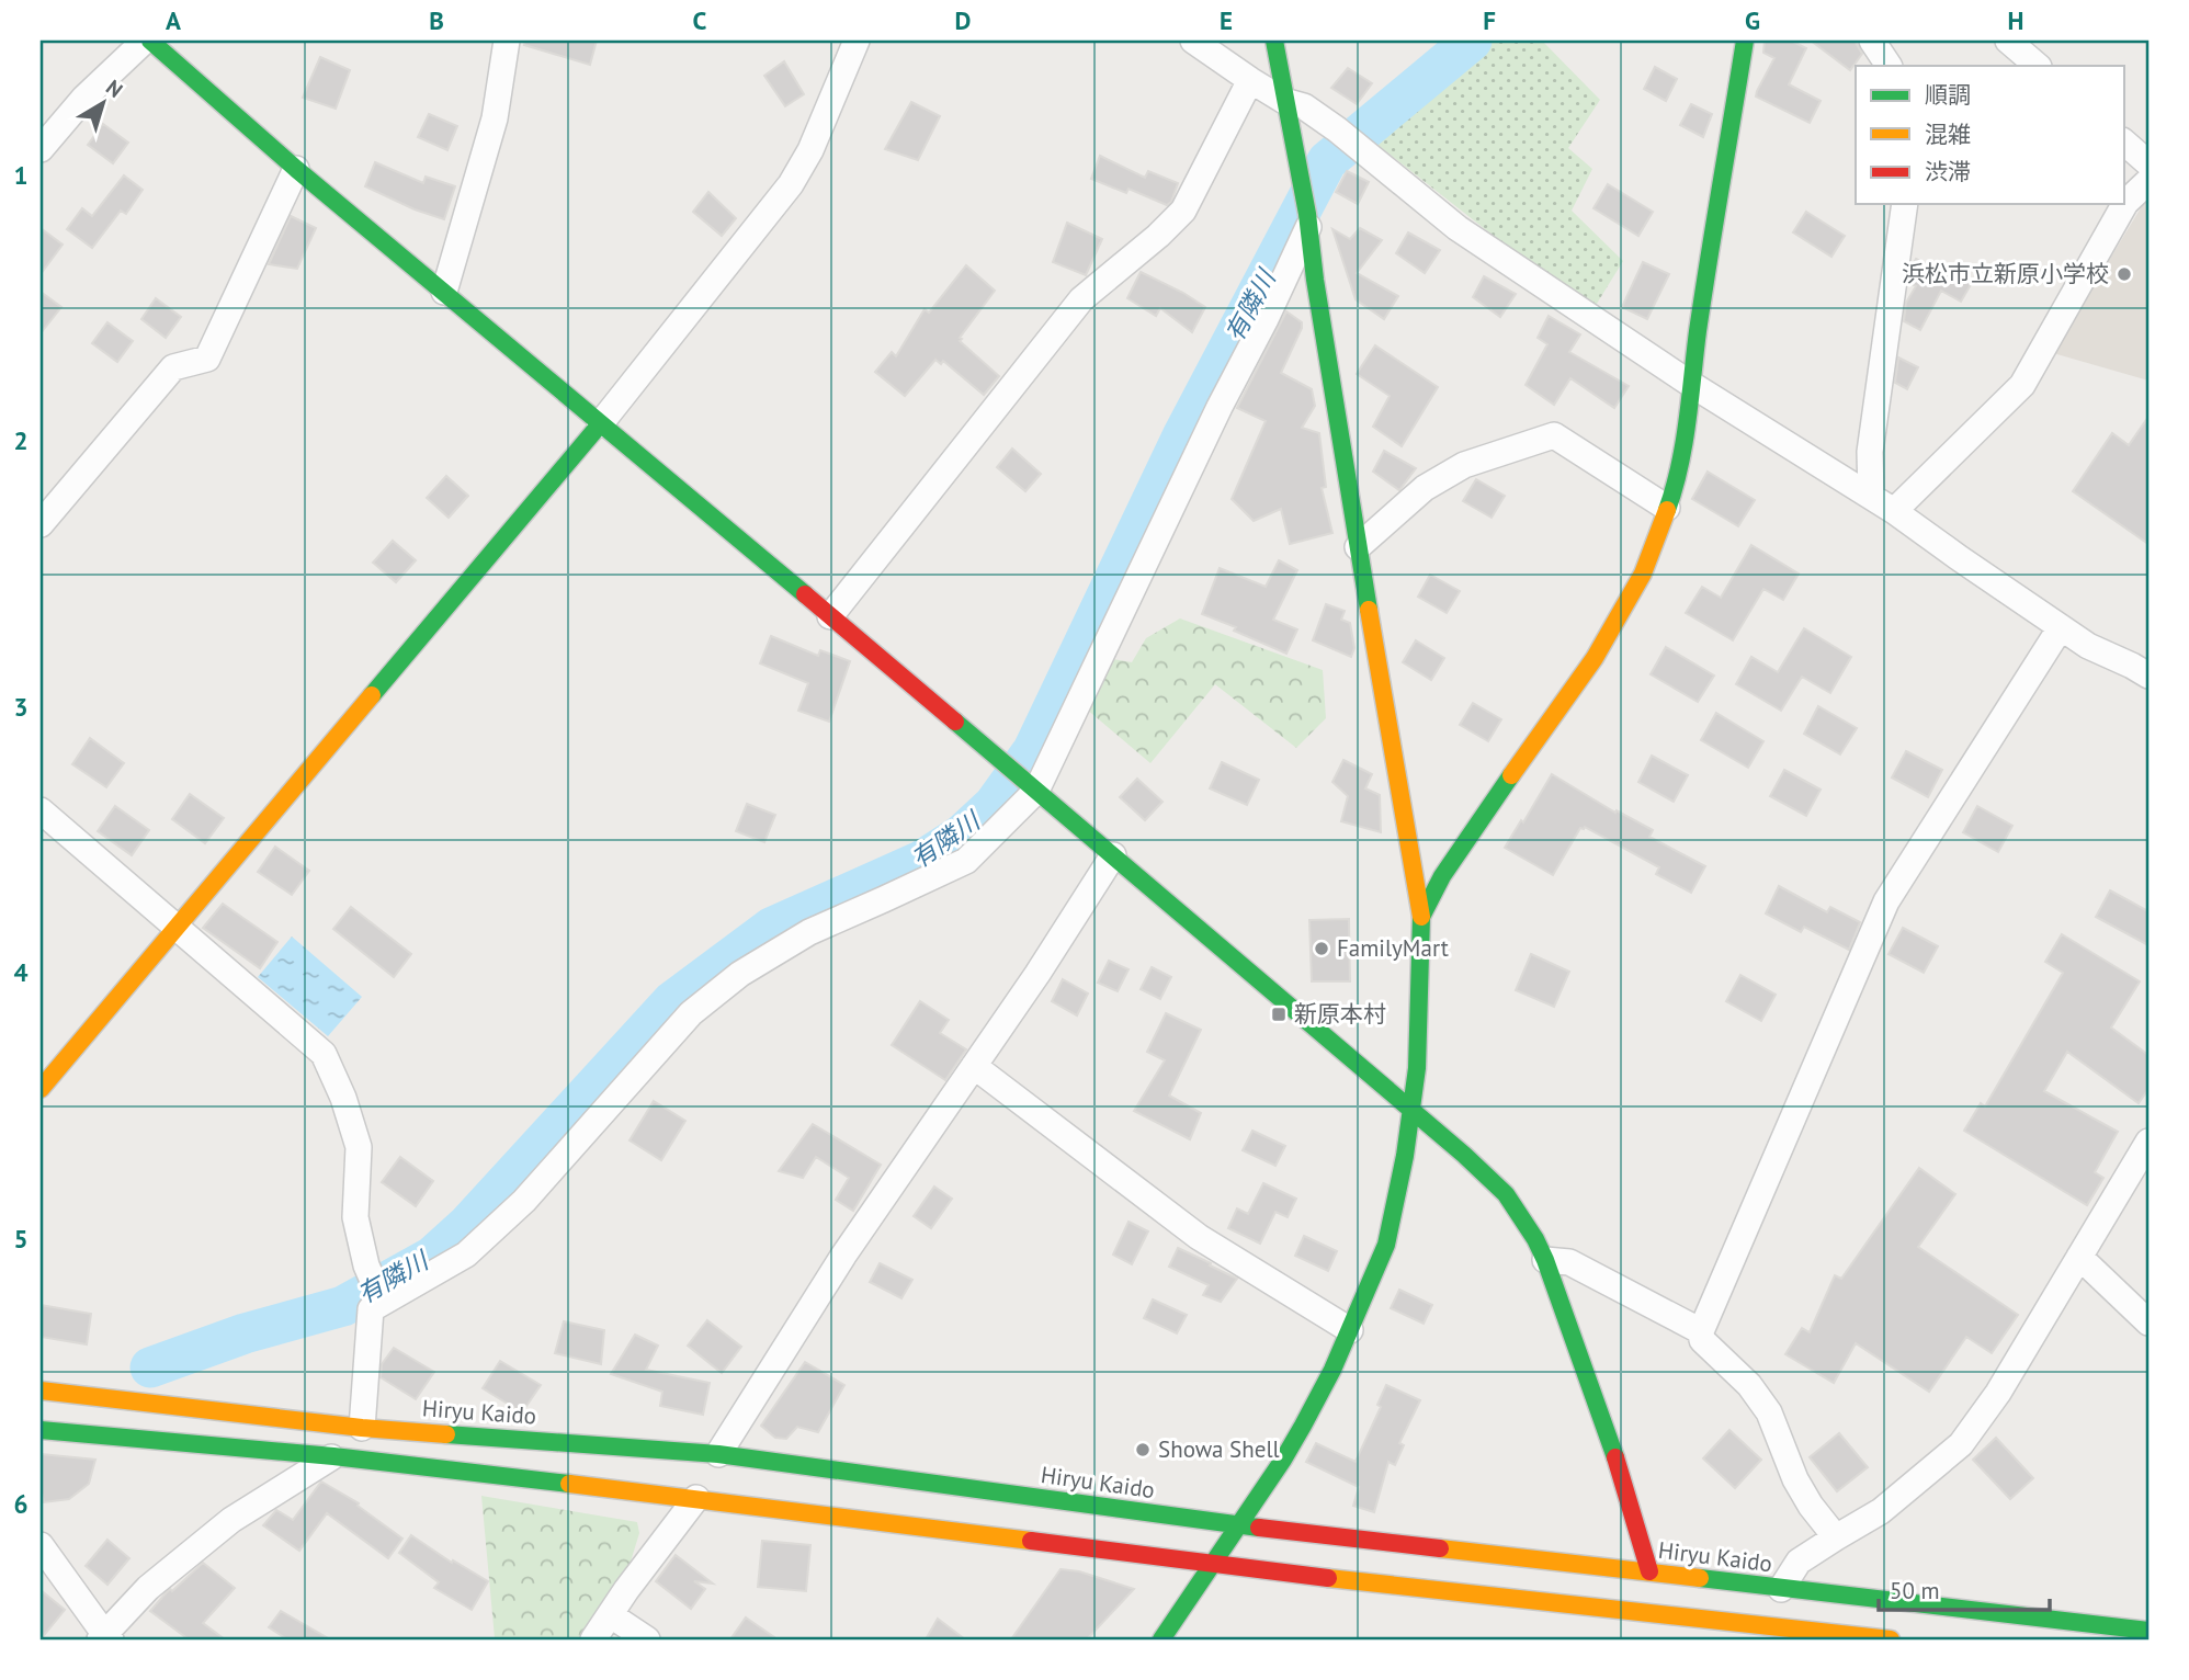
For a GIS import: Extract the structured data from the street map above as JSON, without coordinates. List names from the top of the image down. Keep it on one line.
{"streets":{"main road":["Hiryu Kaido"]},"water":["有隣川"],"places":{"other":["浜松市立新原小学校","FamilyMart","Showa Shell"],"transit":["新原本村"]},"legend":["順調","混雑","渋滞"],"scale_bar":"50 m","north":"top right","grid":{"columns":["A","B","C","D","E","F","G","H"],"rows":["1","2","3","4","5","6"]}}
